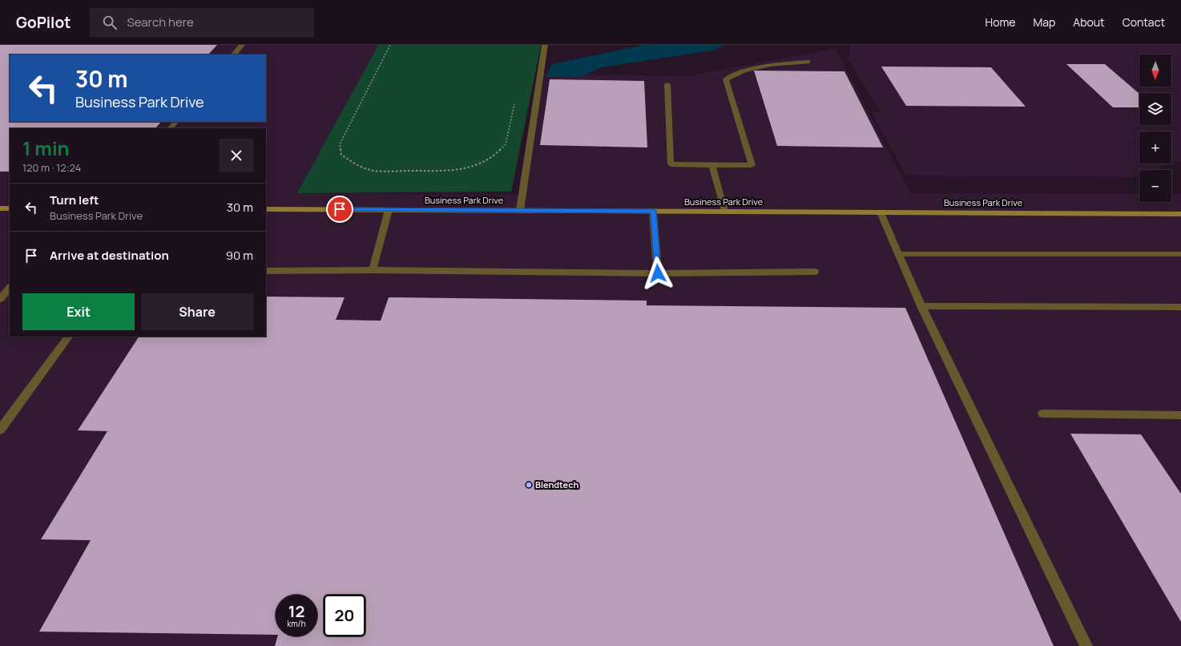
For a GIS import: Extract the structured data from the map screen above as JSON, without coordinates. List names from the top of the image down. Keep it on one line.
{"streets":{"street":["Business Park Drive"]},"places":["Blendtech"],"north":"bottom","page":{"header":"GoPilot","search":"Search here","nav":["Home","Map","About","Contact"],"map_buttons":["+","−"],"turn":["30 m","Business Park Drive"],"heading":["1 min","120 m · 12:24"],"list":[{"name":"Turn left","note":"Business Park Drive","value":"30 m"},{"name":"Arrive at destination","value":"90 m"}],"buttons":["Exit","Share"],"speed":"12 km/h","limit":"20"}}
